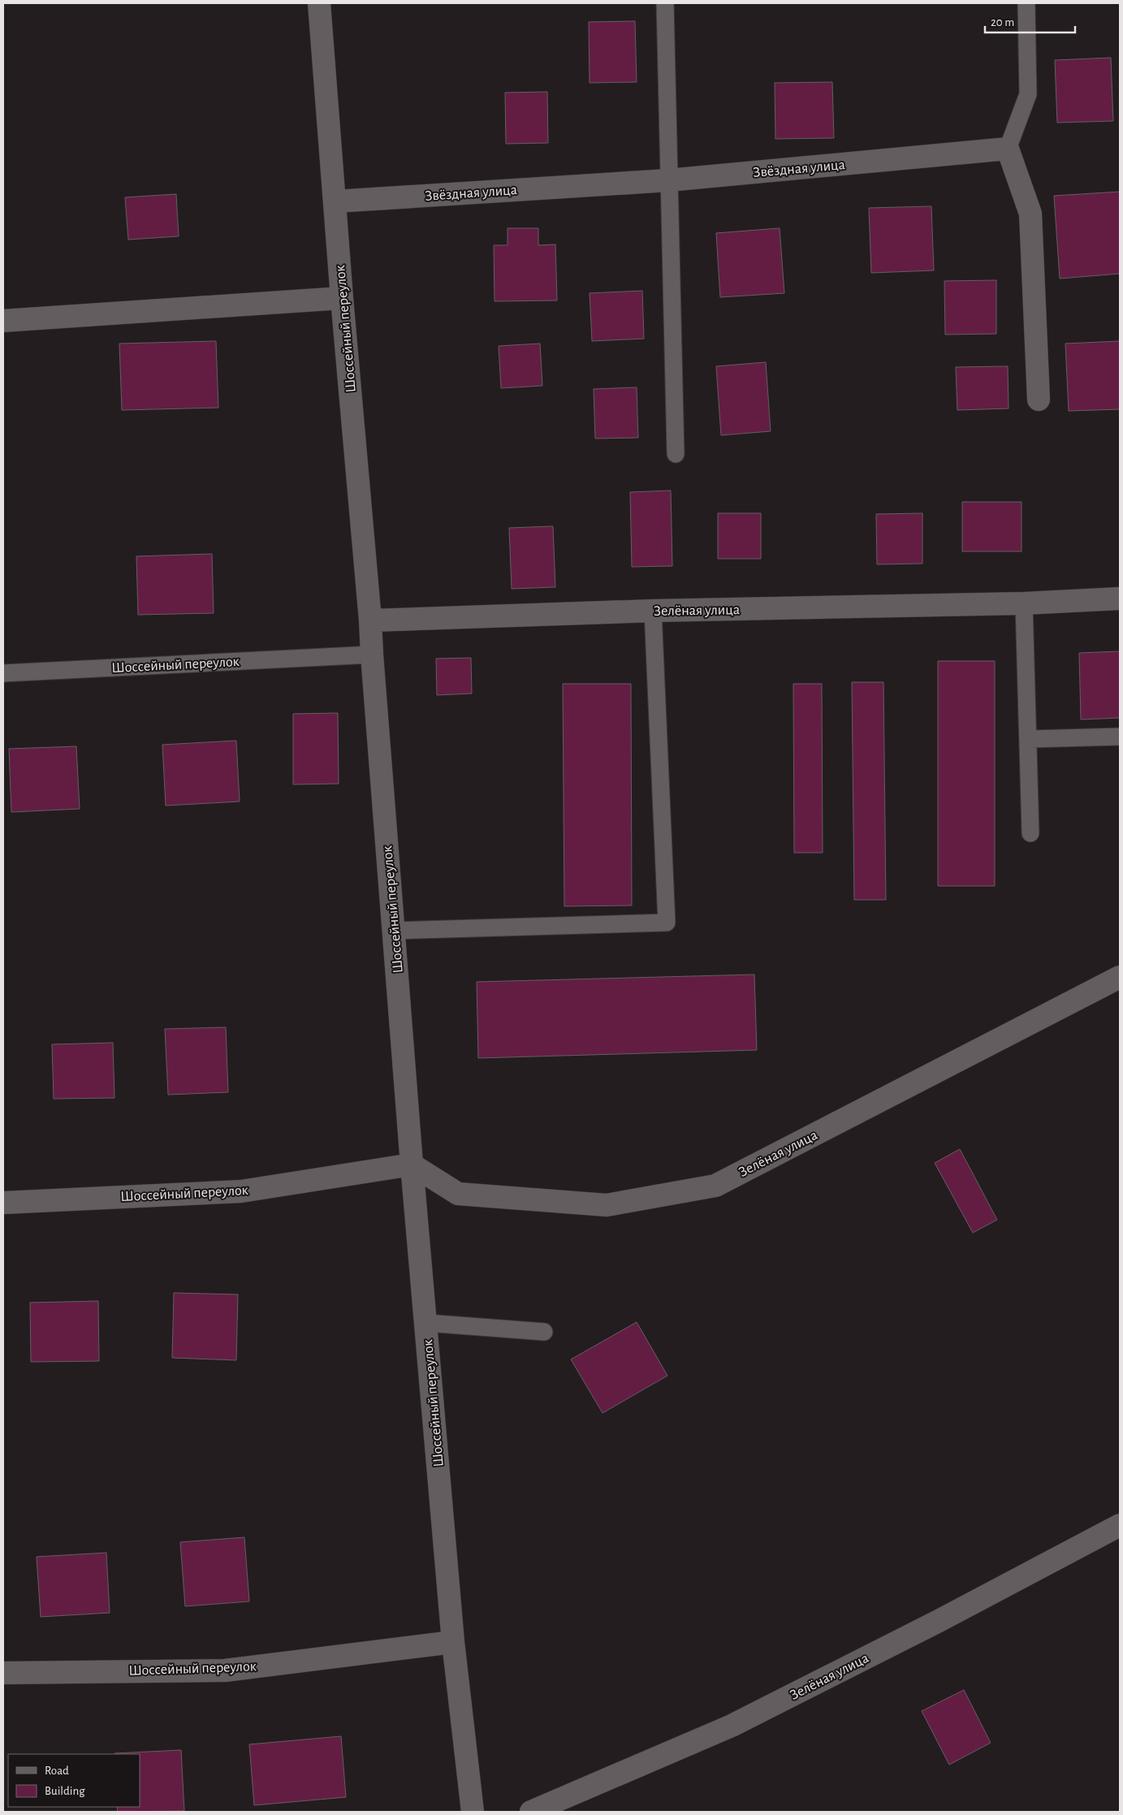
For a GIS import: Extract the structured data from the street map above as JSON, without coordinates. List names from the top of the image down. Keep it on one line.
{"streets":{"street":["Звёздная улица","Шоссейный переулок","Зелёная улица"]},"crossings":[["Звёздная улица","Шоссейный переулок"],["Шоссейный переулок","Зелёная улица"]],"legend":["Road","Building"],"scale_bar":"20 m"}
